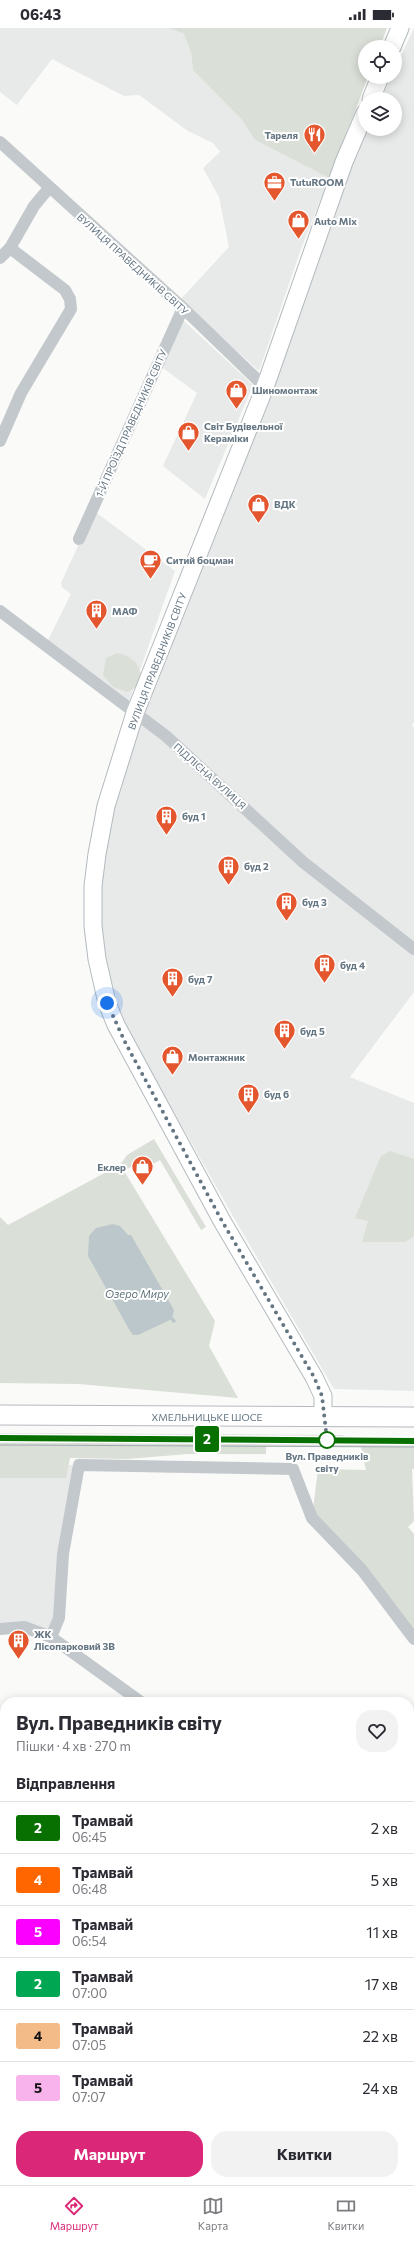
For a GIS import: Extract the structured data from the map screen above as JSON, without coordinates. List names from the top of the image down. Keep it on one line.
{"streets":{"main road":["ВУЛИЦЯ ПРАВЕДНИКІВ СВІТУ","ХМЕЛЬНИЦЬКЕ ШОСЕ"],"street":["1-Й ПРОЇЗД ПРАВЕДНИКІВ СВІТУ","ПІДЛІСНА ВУЛИЦЯ"]},"crossings":[["ВУЛИЦЯ ПРАВЕДНИКІВ СВІТУ","1-Й ПРОЇЗД ПРАВЕДНИКІВ СВІТУ"],["ВУЛИЦЯ ПРАВЕДНИКІВ СВІТУ","ПІДЛІСНА ВУЛИЦЯ"],["ВУЛИЦЯ ПРАВЕДНИКІВ СВІТУ","ХМЕЛЬНИЦЬКЕ ШОСЕ"]],"water":["Озеро Миру"],"places":{"restaurant":["Тареля"],"office":["TutuROOM"],"shop":["Auto Mix","Шиномонтаж","Світ Будівельної Кераміки","ВДК","Монтажник","Еклер"],"cafe":["Ситий боцман"],"building":["МАФ","буд 1","буд 2","буд 3","буд 4","буд 7","буд 5","буд 6","ЖК Лісопарковий 3В"],"other":["Вул. Праведників світу"]},"lines":["tram line 2"],"page":{"status":"06:43","on_map":"2","heading":[["Вул. Праведників світу","Пішки · 4 хв · 270 m"],"Відправлення"],"list":[{"mark":"2","name":"Трамвай","note":"06:45","value":"2 хв"},{"mark":"4","name":"Трамвай","note":"06:48","value":"5 хв"},{"mark":"5","name":"Трамвай","note":"06:54","value":"11 хв"},{"mark":"2","name":"Трамвай","note":"07:00","value":"17 хв"},{"mark":"4","name":"Трамвай","note":"07:05","value":"22 хв"},{"mark":"5","name":"Трамвай","note":"07:07","value":"24 хв"}],"buttons":["Маршрут","Квитки"],"tabs":["Маршрут","Карта","Квитки"]}}
